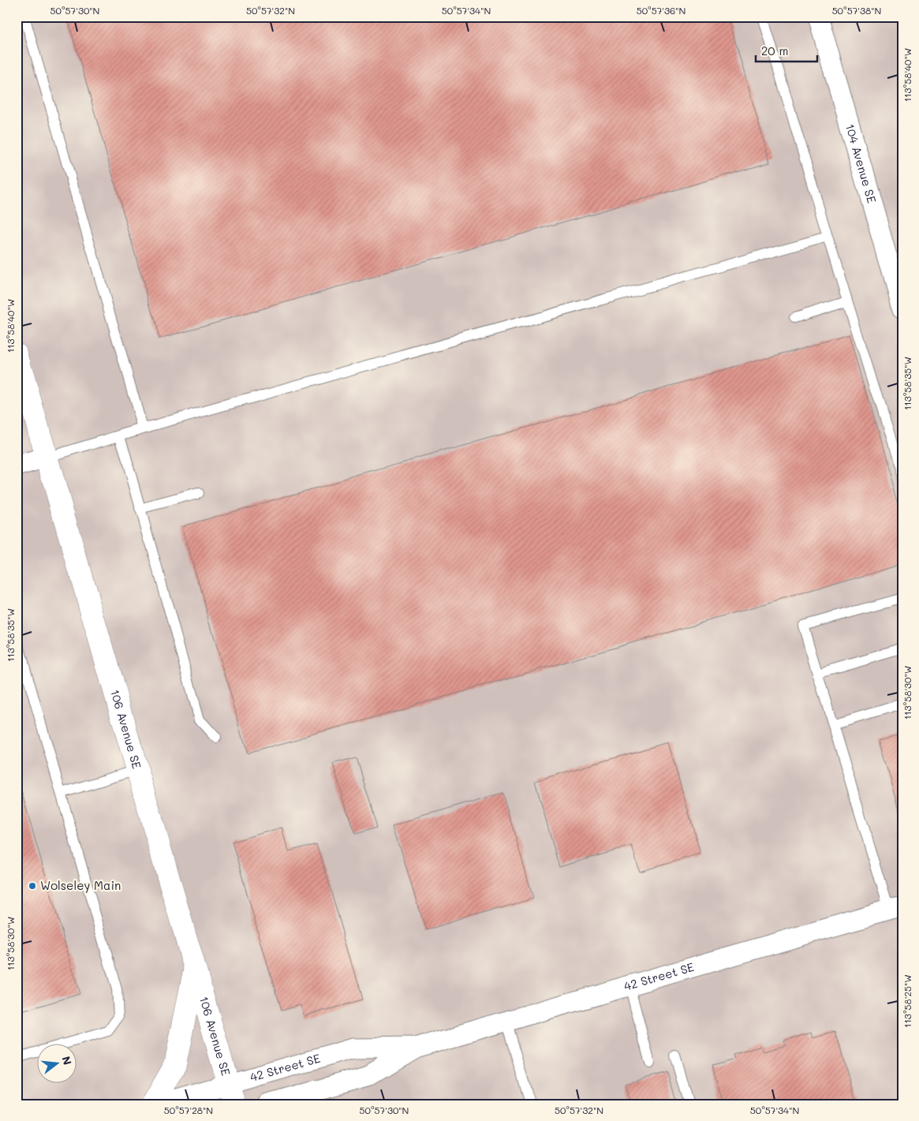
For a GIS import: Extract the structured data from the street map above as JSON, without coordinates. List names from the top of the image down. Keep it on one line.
{"streets":{"street":["104 Avenue SE","106 Avenue SE","42 Street SE"]},"crossings":[["106 Avenue SE","42 Street SE"]],"places":["Wolseley Main"],"scale_bar":"20 m","north":"right","coordinates":["50°57'30\"N","50°57'32\"N","50°57'34\"N","50°57'36\"N","50°57'38\"N","113°58'40\"W","113°58'35\"W","113°58'30\"W","113°58'25\"W","50°57'28\"N"]}
